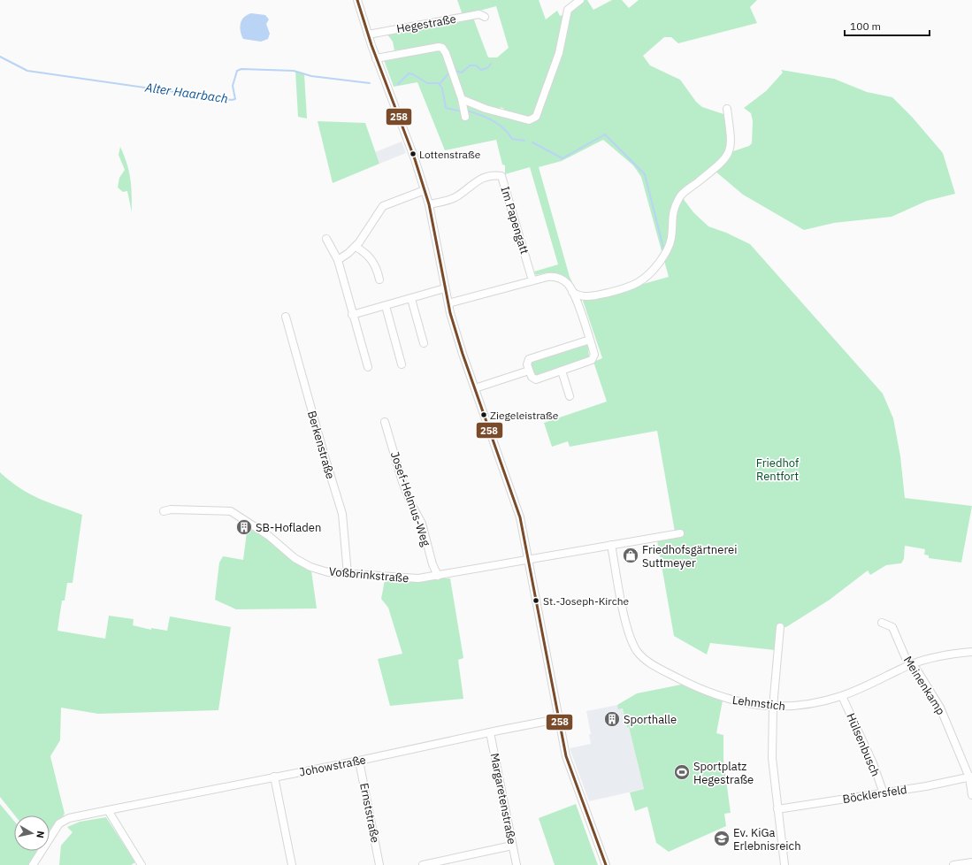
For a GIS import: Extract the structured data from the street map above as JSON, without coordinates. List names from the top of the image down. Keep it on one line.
{"streets":{"street":["Hegestraße","Im Papengatt","Berkenstraße","Josef-Helmus-Weg","Voßbrinkstraße","Meinenkamp","Lehmstich","Hülsenbusch","Johowstraße","Böcklersfeld","Margaretenstraße","Ernststraße"]},"crossings":[["Berkenstraße","Voßbrinkstraße"],["Josef-Helmus-Weg","Voßbrinkstraße"],["Meinenkamp","Lehmstich"],["Meinenkamp","Böcklersfeld"],["Lehmstich","Hülsenbusch"],["Hülsenbusch","Böcklersfeld"],["Johowstraße","Margaretenstraße"],["Johowstraße","Ernststraße"]],"water":["Alter Haarbach"],"parks":["Friedhof Rentfort"],"places":{"other":["Lottenstraße","Ziegeleistraße","St.-Joseph-Kirche"],"building":["SB-Hofladen","Sporthalle"],"shop":["Friedhofsgärtnerei Suttmeyer"],"sports":["Sportplatz Hegestraße"],"school or university":["Ev. KiGa Erlebnisreich"]},"lines":["transit line 258"],"scale_bar":"100 m","north":"right"}
